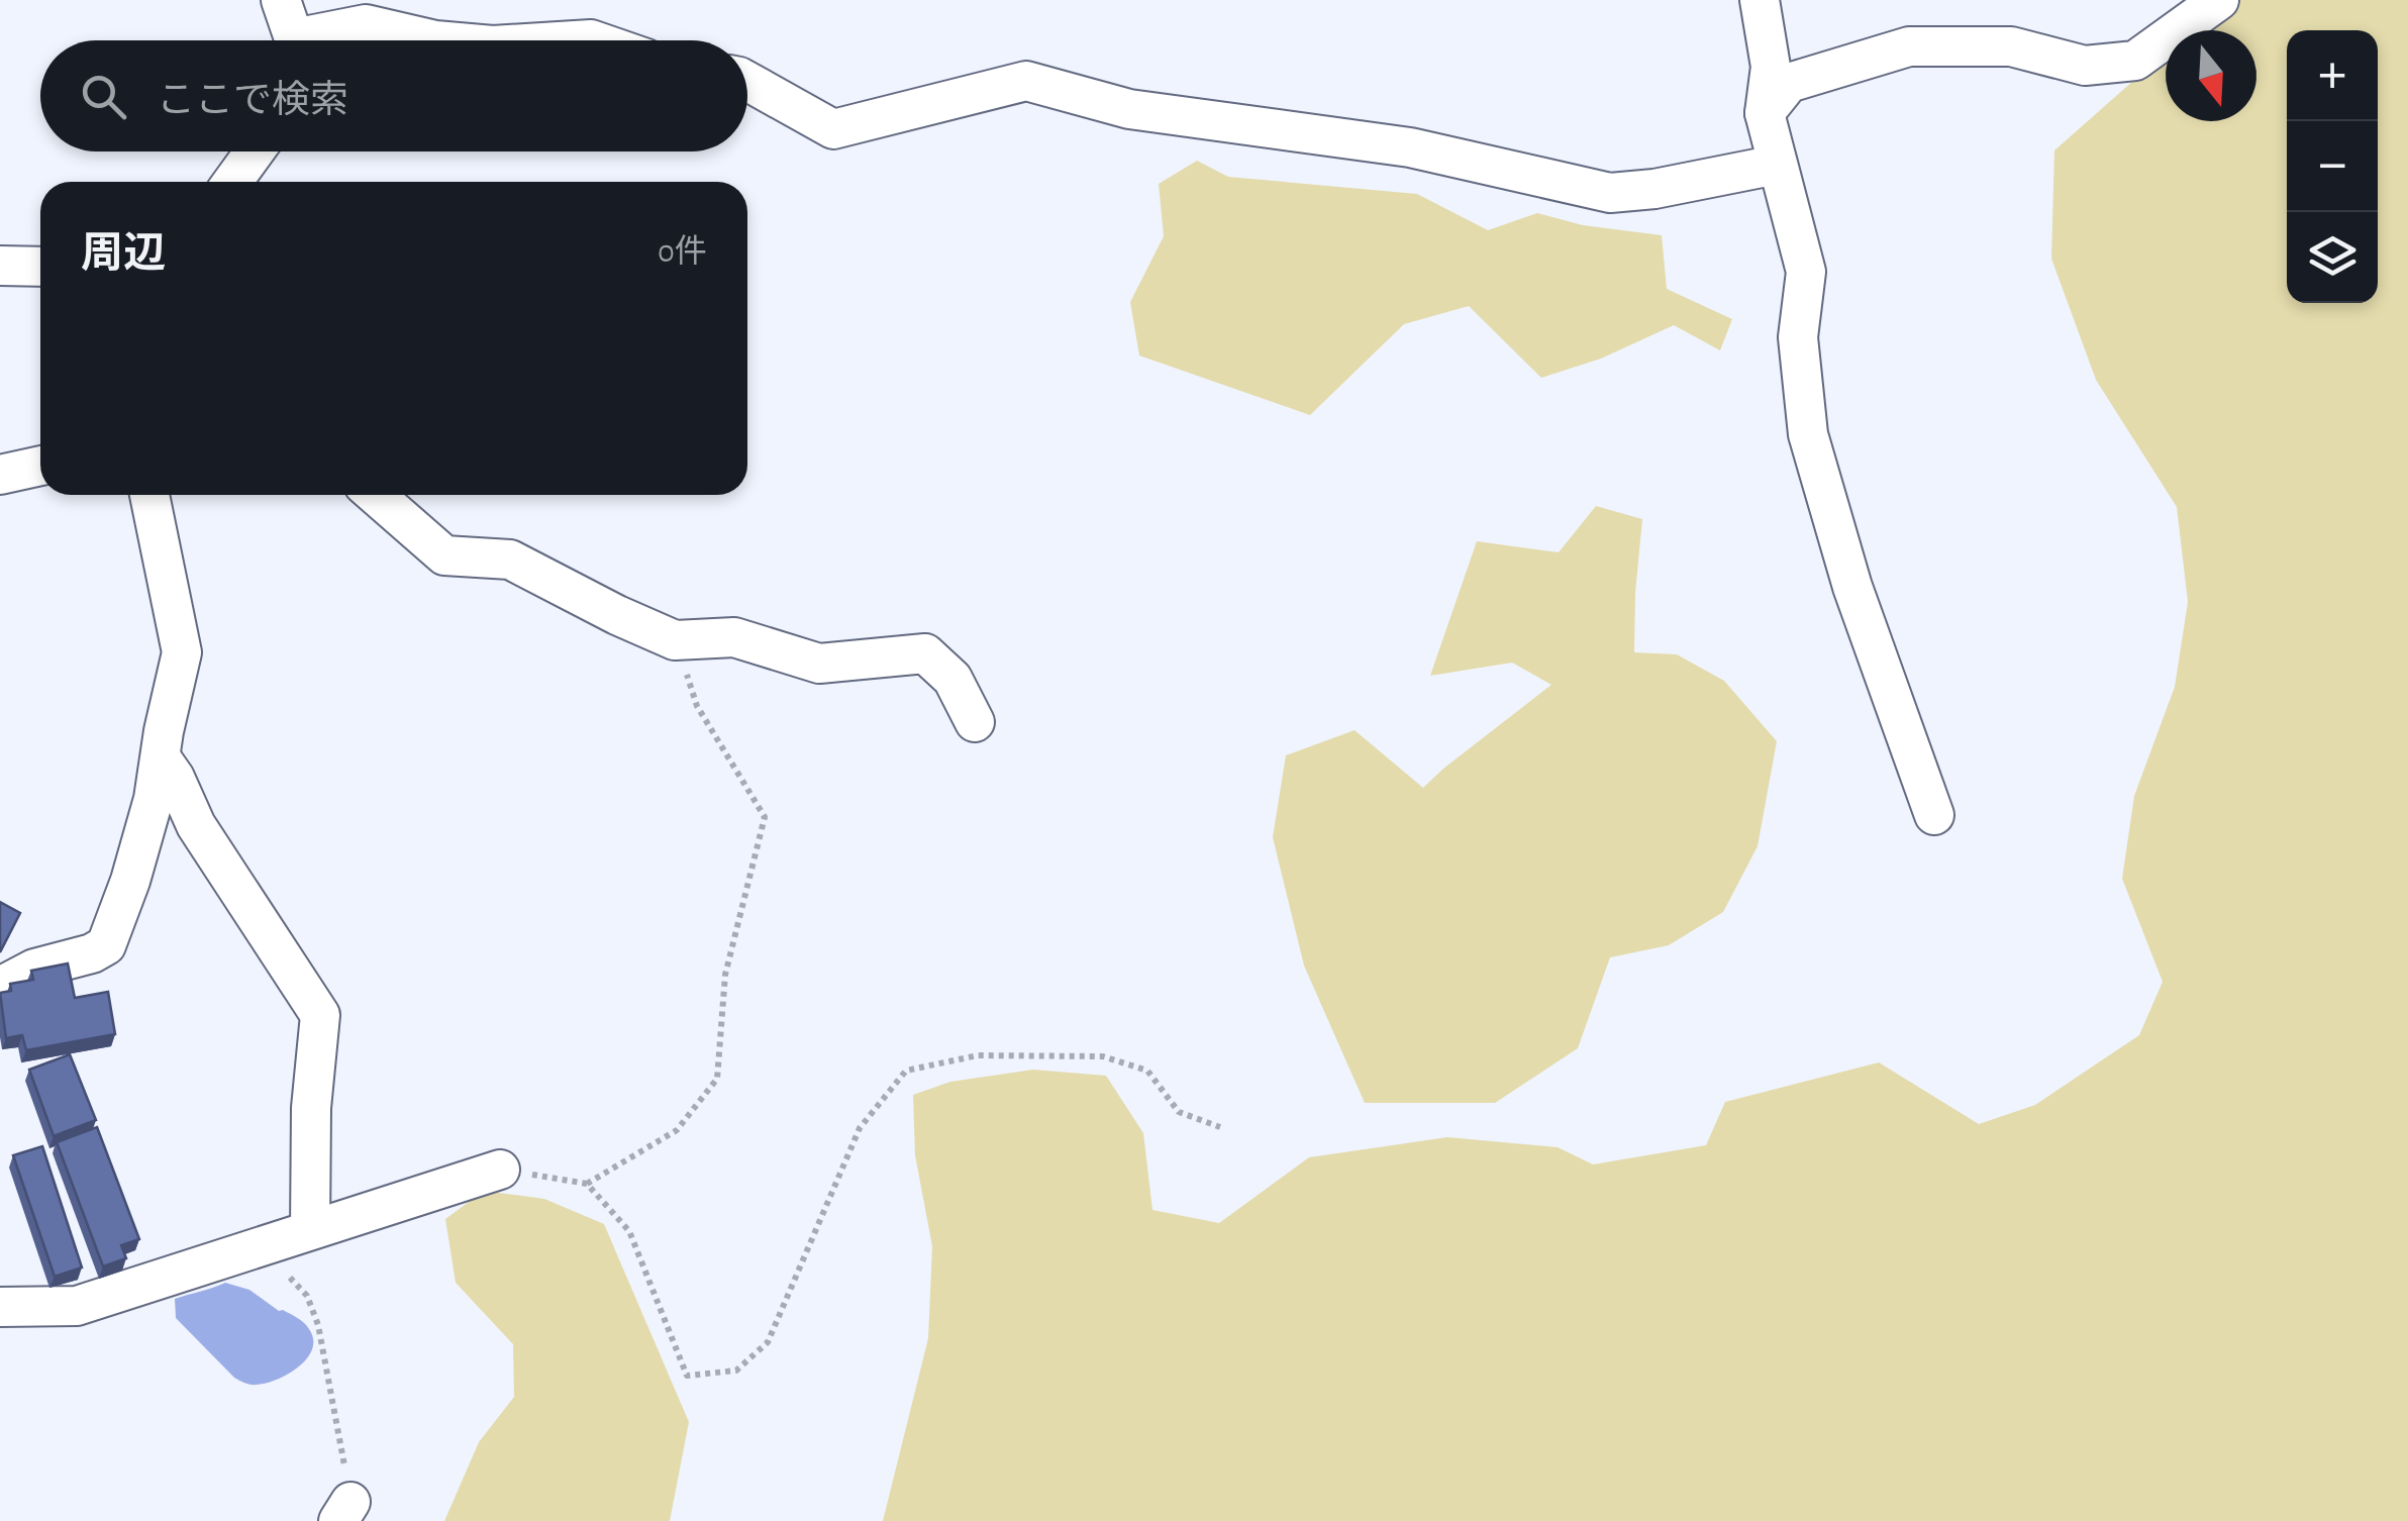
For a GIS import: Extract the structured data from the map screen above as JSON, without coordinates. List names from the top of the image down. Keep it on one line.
{"north":"bottom","page":{"map_buttons":["+","−"],"search":"ここで検索","heading":["周辺","0件"]}}
